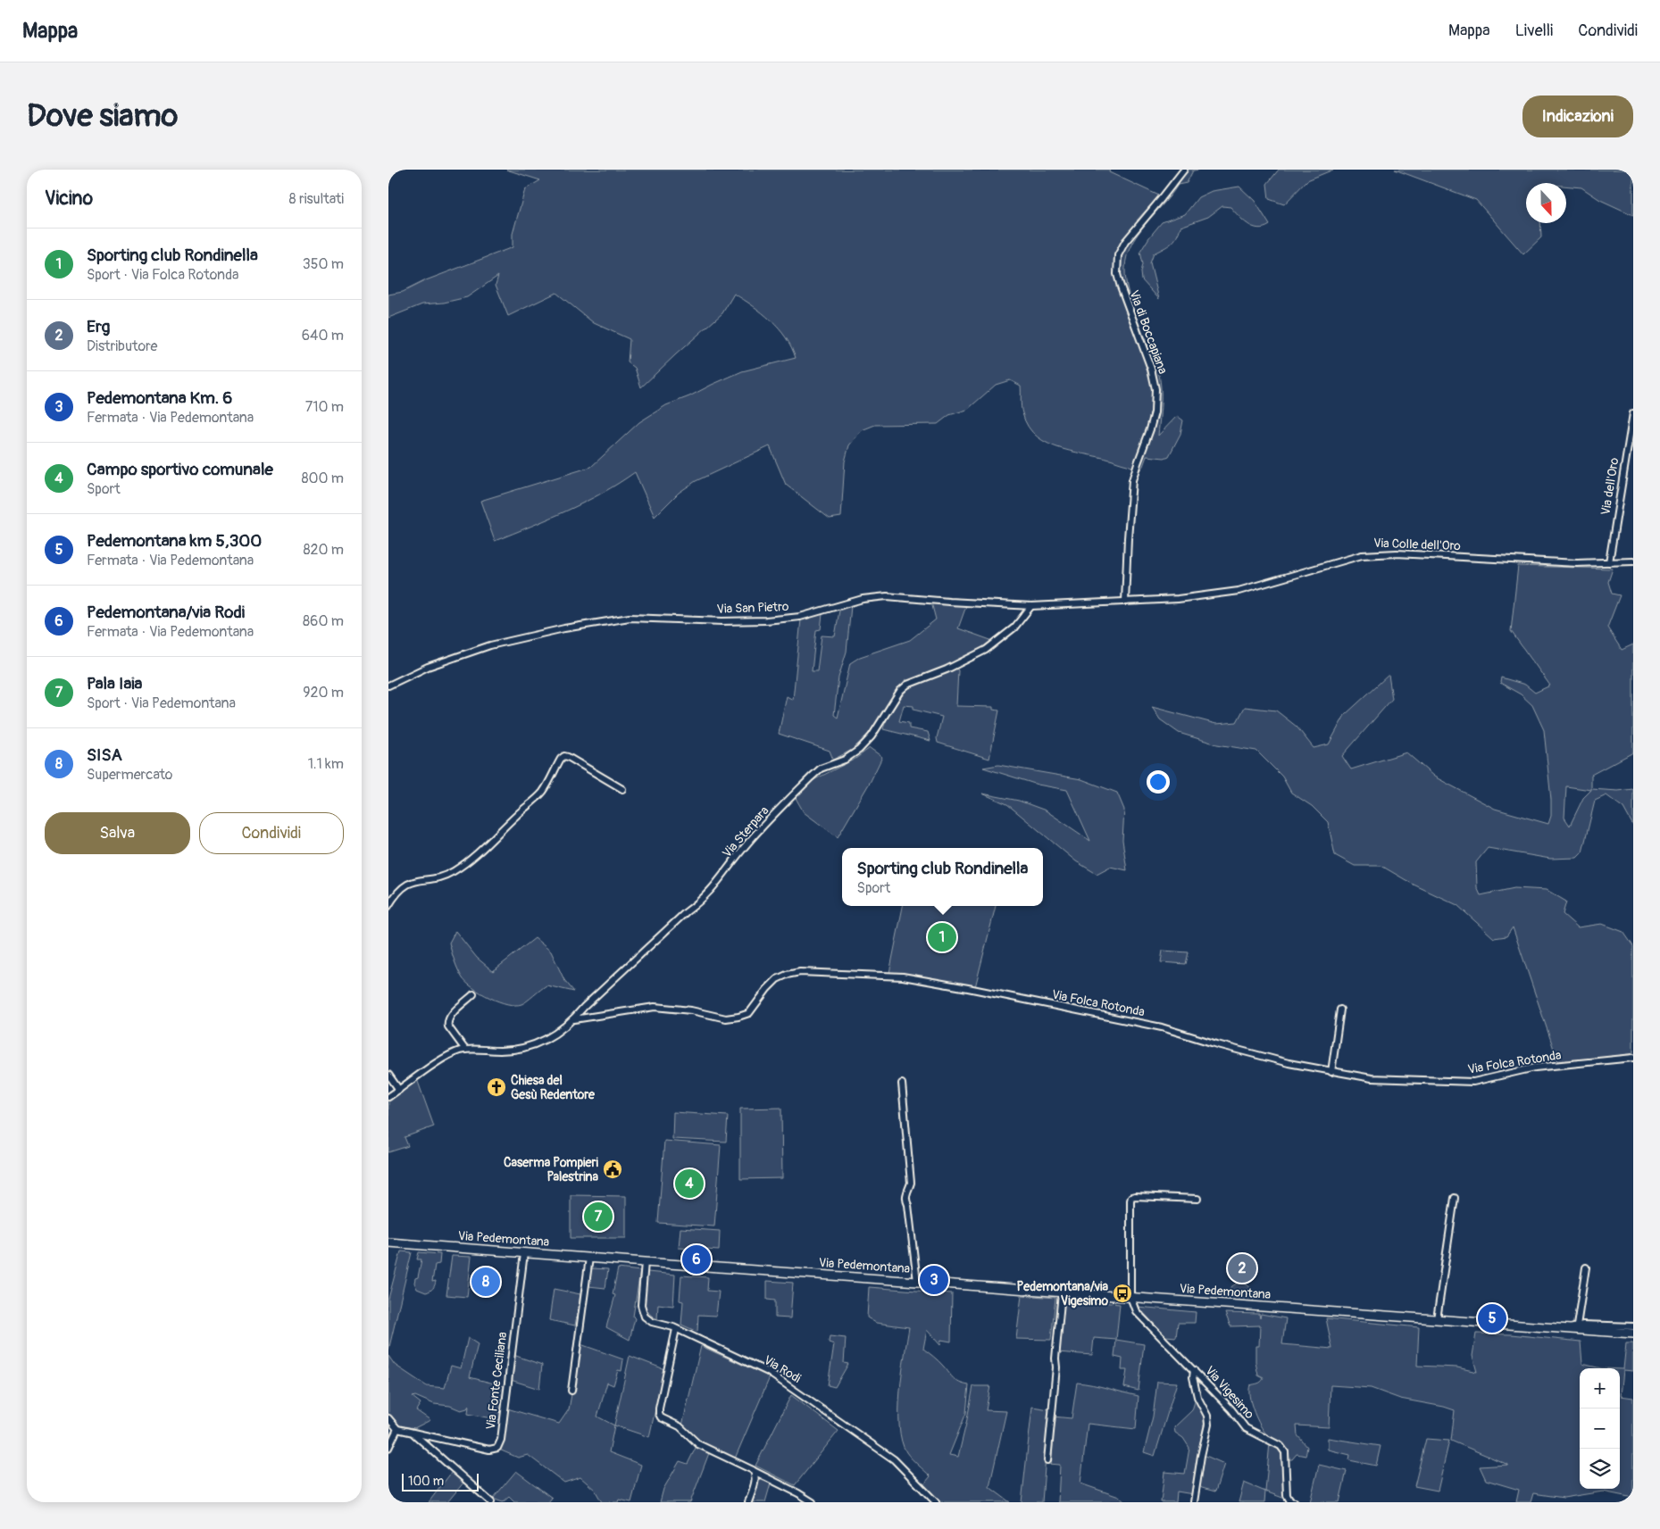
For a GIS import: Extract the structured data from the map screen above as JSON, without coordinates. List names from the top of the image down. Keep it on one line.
{"streets":{"street":["Via di Boccapiana","Via dell'Oro","Via Colle dell'Oro","Via San Pietro","Via Sterpara","Via Folca Rotonda","Via Pedemontana","Via Rodi","Via Fonte Ceciliana","Via Vigesimo"]},"crossings":[["Via di Boccapiana","Via Colle dell'Oro"],["Via di Boccapiana","Via San Pietro"],["Via dell'Oro","Via Colle dell'Oro"],["Via Colle dell'Oro","Via San Pietro"],["Via San Pietro","Via Sterpara"],["Via Sterpara","Via Folca Rotonda"],["Via Pedemontana","Via Rodi"],["Via Pedemontana","Via Fonte Ceciliana"],["Via Pedemontana","Via Vigesimo"]],"places":{"church":["Chiesa del Gesù Redentore"],"public building":["Caserma Pompieri Palestrina"],"bus stop":["Pedemontana/via Vigesimo"]},"scale_bar":"100 m","north":"bottom","page":{"header":"Mappa","nav":["Mappa","Livelli","Condividi"],"buttons":["Indicazioni",["Salva","Condividi"]],"title":"Dove siamo","heading":["Vicino","8 risultati"],"list":[{"mark":"1","name":"Sporting club Rondinella","note":"Sport · Via Folca Rotonda","value":"350 m"},{"mark":"2","name":"Erg","note":"Distributore","value":"640 m"},{"mark":"3","name":"Pedemontana Km. 6","note":"Fermata · Via Pedemontana","value":"710 m"},{"mark":"4","name":"Campo sportivo comunale","note":"Sport","value":"800 m"},{"mark":"5","name":"Pedemontana km 5,300","note":"Fermata · Via Pedemontana","value":"820 m"},{"mark":"6","name":"Pedemontana/via Rodi","note":"Fermata · Via Pedemontana","value":"860 m"},{"mark":"7","name":"Pala Iaia","note":"Sport · Via Pedemontana","value":"920 m"},{"mark":"8","name":"SISA","note":"Supermercato","value":"1.1 km"}],"popup":["Sporting club Rondinella","Sport"],"pins":["1","4","7","6","2","3","8","5"],"map_buttons":["+","−"],"scale":"100 m"}}
